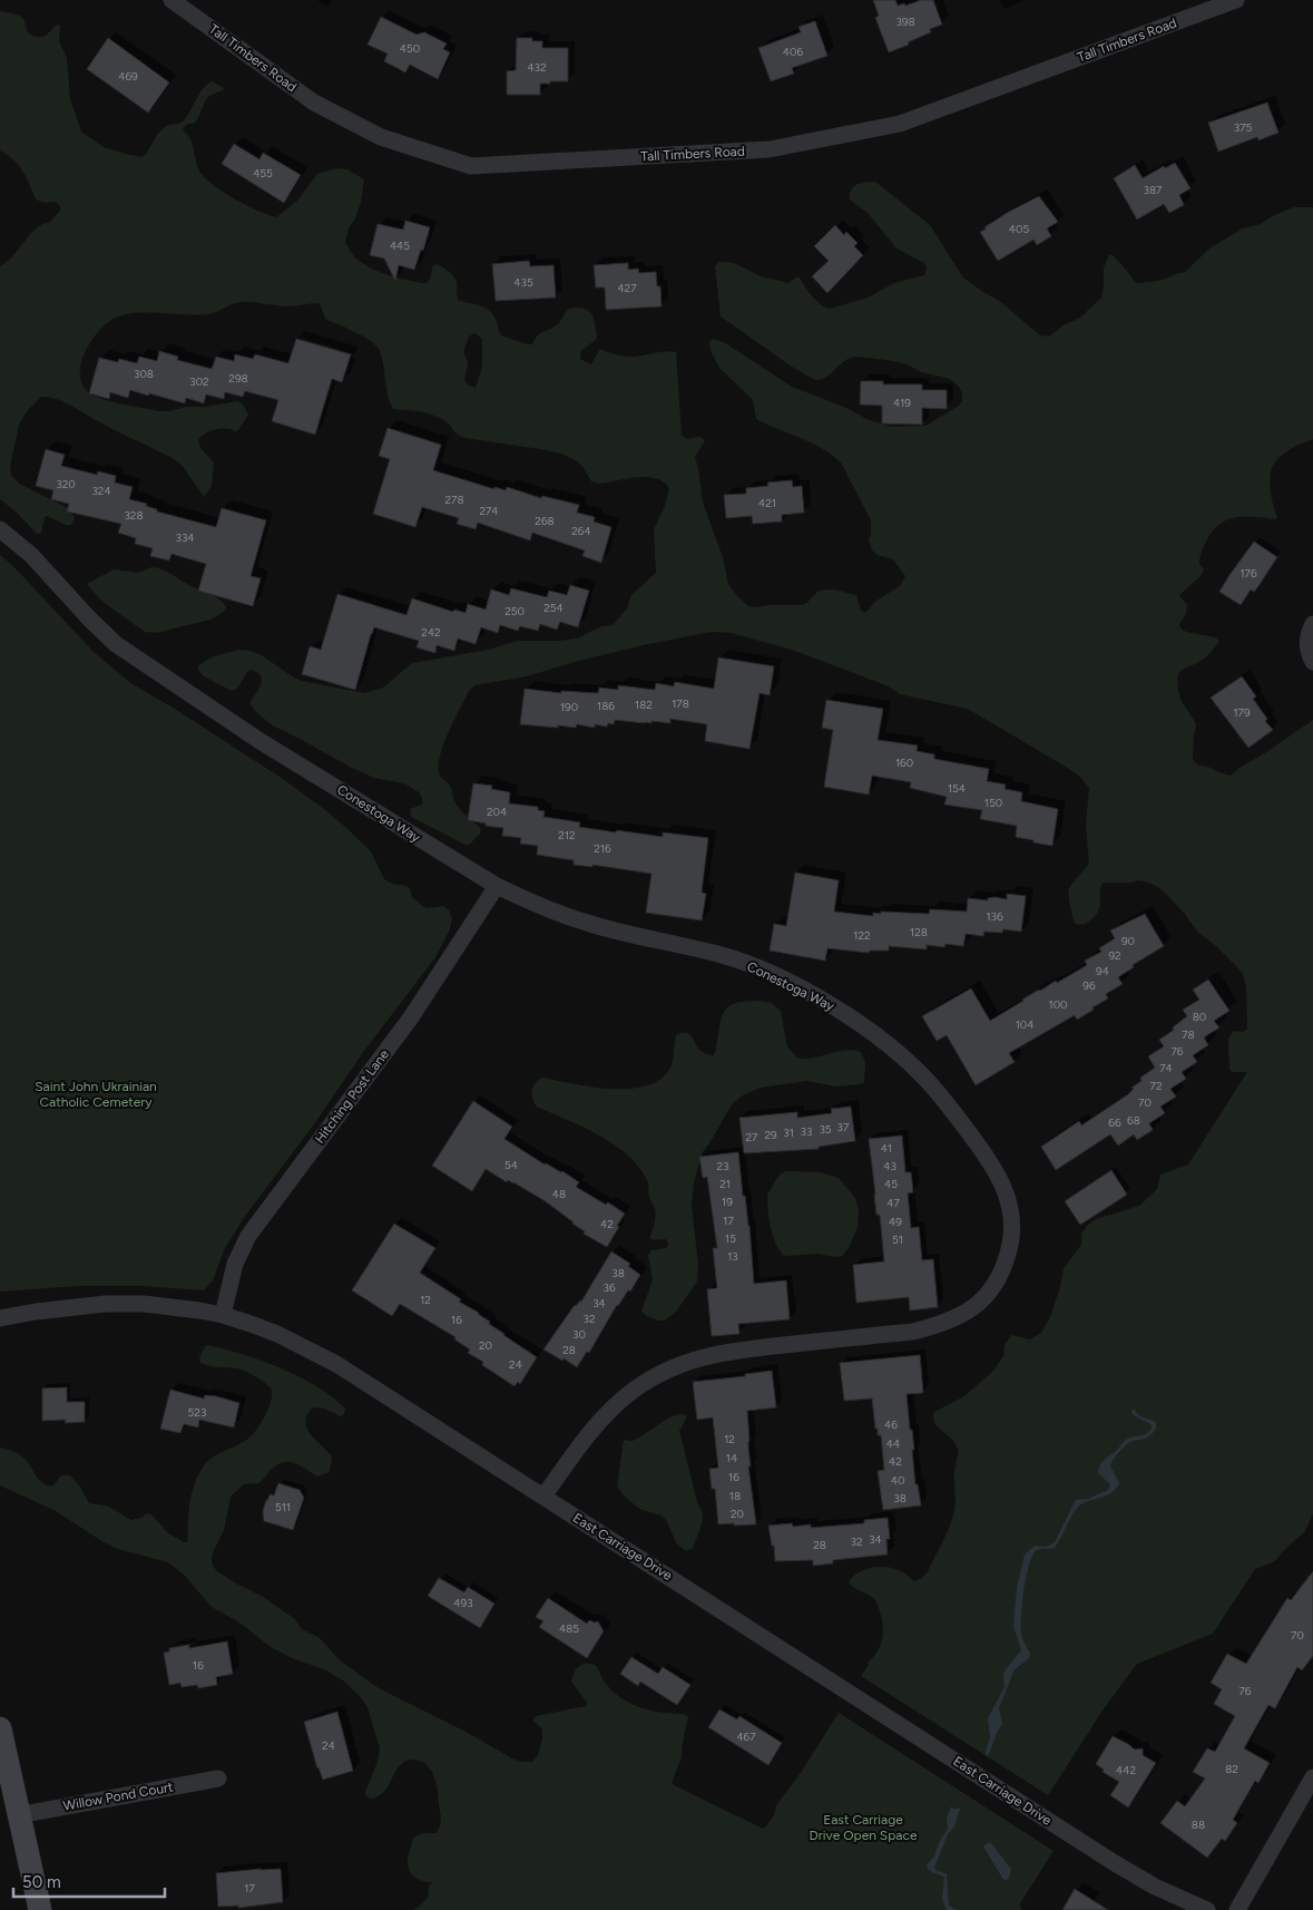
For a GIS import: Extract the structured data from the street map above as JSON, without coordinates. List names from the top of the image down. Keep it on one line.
{"streets":{"street":["Tall Timbers Road","Conestoga Way","Hitching Post Lane","East Carriage Drive","Willow Pond Court"]},"crossings":[["Conestoga Way","Hitching Post Lane"],["Conestoga Way","East Carriage Drive"],["Hitching Post Lane","East Carriage Drive"]],"parks":["Saint John Ukrainian Catholic Cemetery","East Carriage Drive Open Space"],"house_numbers":["398","450","406","432","469","375","455","387","405","445","435","427","308","298","302","419","320","324","278","421","274","328","268","264","334","176","254","250","242","178","182","186","190","179","160","154","150","204","212","216","136","128","122","90","92","94","96","100","80","104","78","76","74","72","70","68","66","37","35","33","31","29","27","41","54","23","43","21","45","48","19","47","17","49","42","15","51","13","38","36","12","34","32","16","30","20","28","24","523","46","12","44","14","42","16","40","18","38","511","20","34","32","28","493","485","70","16","76","467","24","82","442","88","17"],"scale_bar":"50 m"}
